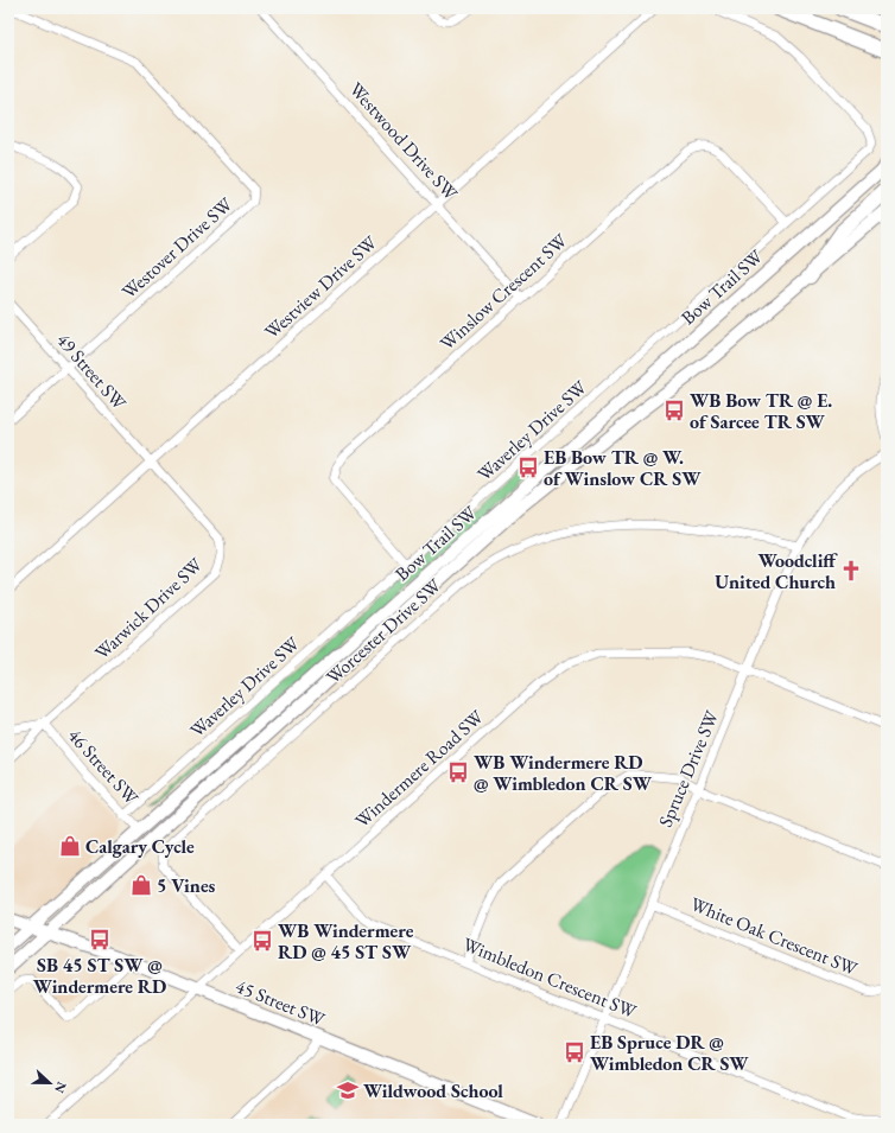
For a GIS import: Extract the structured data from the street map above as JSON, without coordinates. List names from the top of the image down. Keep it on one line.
{"streets":{"main road":["Bow Trail SW","45 Street SW"],"street":["Westwood Drive SW","Westover Drive SW","Westview Drive SW","Winslow Crescent SW","49 Street SW","Waverley Drive SW","Warwick Drive SW","Worcester Drive SW","46 Street SW","Windermere Road SW","Spruce Drive SW","White Oak Crescent SW","Wimbledon Crescent SW"]},"crossings":[["Westwood Drive SW","Westview Drive SW"],["Westwood Drive SW","Winslow Crescent SW"],["Westover Drive SW","49 Street SW"],["Westview Drive SW","49 Street SW"],["Westview Drive SW","Warwick Drive SW"],["Bow Trail SW","46 Street SW"],["Bow Trail SW","45 Street SW"],["Winslow Crescent SW","Waverley Drive SW"],["49 Street SW","Warwick Drive SW"],["Waverley Drive SW","46 Street SW"],["Warwick Drive SW","46 Street SW"],["Worcester Drive SW","Windermere Road SW"],["Worcester Drive SW","Spruce Drive SW"],["Windermere Road SW","Spruce Drive SW"],["Windermere Road SW","Wimbledon Crescent SW"],["Windermere Road SW","45 Street SW"],["Spruce Drive SW","White Oak Crescent SW"],["Spruce Drive SW","Wimbledon Crescent SW"]],"places":{"bus stop":["WB Bow TR @ E. of Sarcee TR SW","EB Bow TR @ W. of Winslow CR SW","WB Windermere RD @ Wimbledon CR SW","SB 45 ST SW @ Windermere RD","WB Windermere RD @ 45 ST SW","EB Spruce DR @ Wimbledon CR SW"],"church":["Woodcliff United Church"],"shop":["Calgary Cycle","5 Vines"],"school or university":["Wildwood School"]},"north":"right"}
